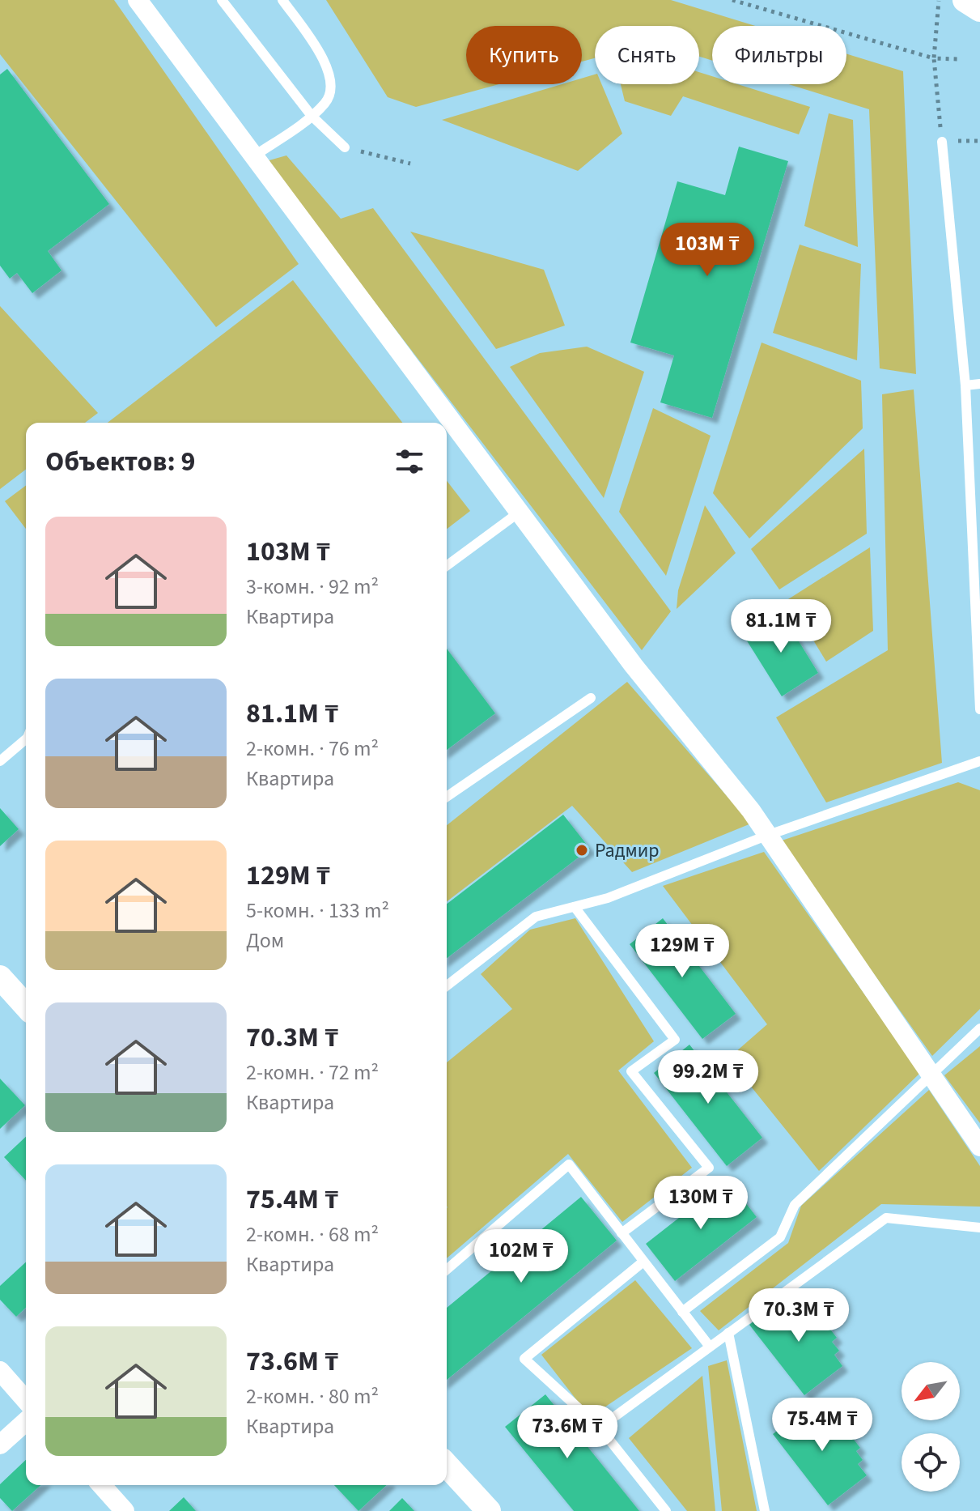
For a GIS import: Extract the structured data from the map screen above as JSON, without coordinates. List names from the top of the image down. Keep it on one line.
{"places":["Радмир"],"north":"bottom left","page":{"chip":["Купить","Снять","Фильтры"],"price":["103M ₸","81.1M ₸","129M ₸","99.2M ₸","130M ₸","102M ₸","70.3M ₸","75.4M ₸","73.6M ₸"],"heading":"Объектов: 9","list":[{"name":"103M ₸","note":"3-комн. · 92 m² · Квартира"},{"name":"81.1M ₸","note":"2-комн. · 76 m² · Квартира"},{"name":"129M ₸","note":"5-комн. · 133 m² · Дом"},{"name":"70.3M ₸","note":"2-комн. · 72 m² · Квартира"},{"name":"75.4M ₸","note":"2-комн. · 68 m² · Квартира"},{"name":"73.6M ₸","note":"2-комн. · 80 m² · Квартира"}]}}
